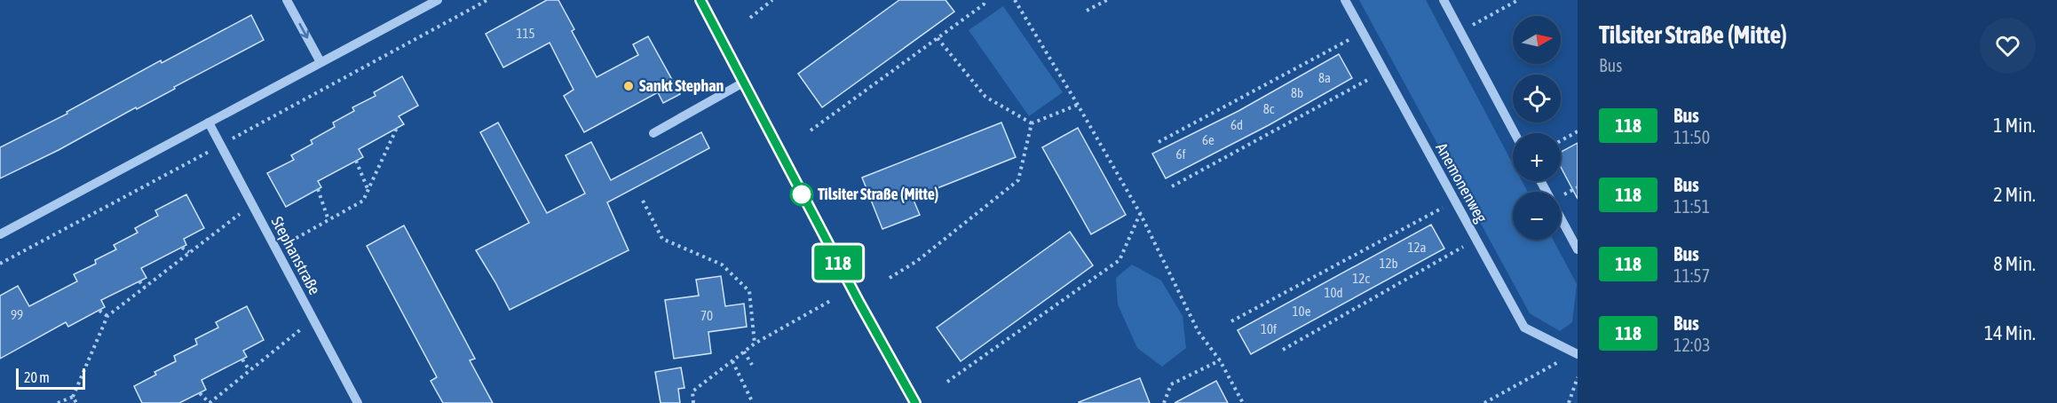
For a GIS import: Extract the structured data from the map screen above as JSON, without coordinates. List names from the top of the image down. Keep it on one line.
{"streets":{"street":["Anemonenweg","Stephanstraße"]},"places":["Sankt Stephan","Tilsiter Straße (Mitte)"],"lines":["bus line 118"],"house_numbers":["115","8a","8b","8c","6d","6e","6f","12a","12b","12c","10d","10e","99","70","10f"],"scale_bar":"20 m","north":"right","page":{"on_map":"118","heading":["Tilsiter Straße (Mitte)","Bus"],"map_buttons":["+","−"],"list":[{"mark":"118","name":"Bus","note":"11:50","value":"1 Min."},{"mark":"118","name":"Bus","note":"11:51","value":"2 Min."},{"mark":"118","name":"Bus","note":"11:57","value":"8 Min."},{"mark":"118","name":"Bus","note":"12:03","value":"14 Min."}],"scale":"20 m"}}
